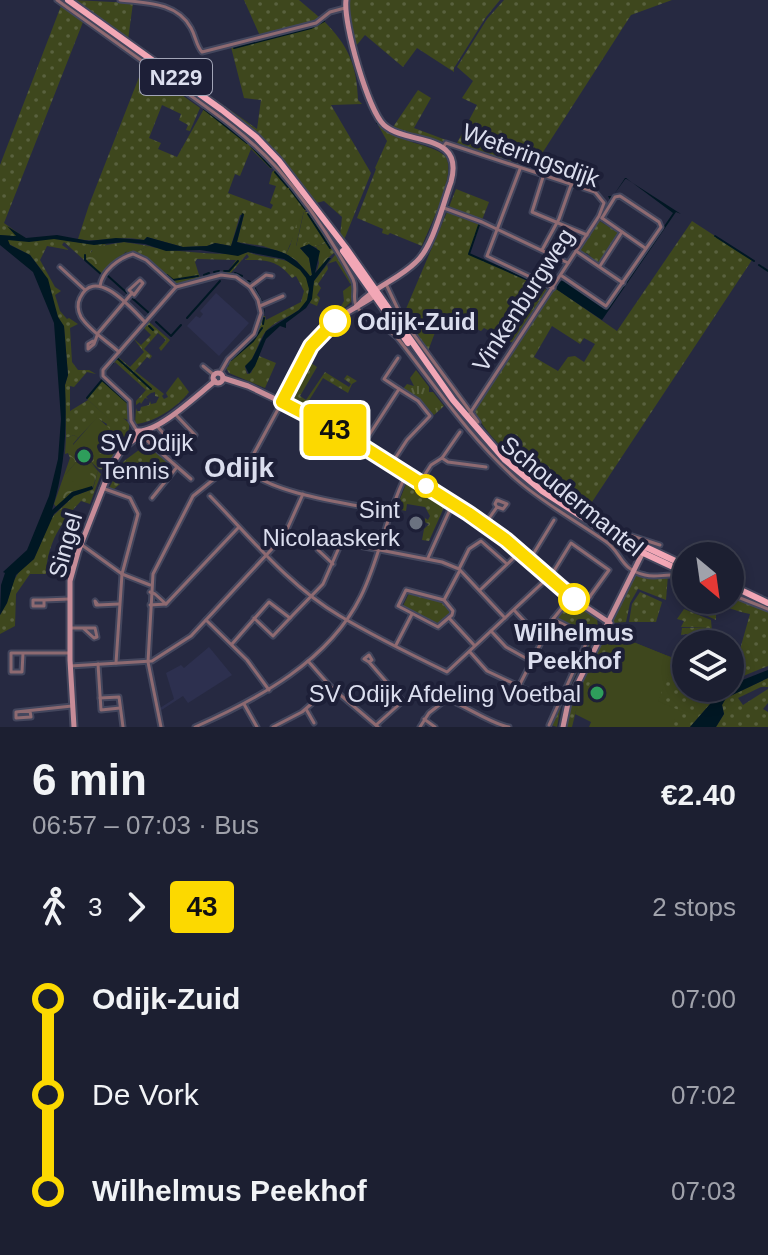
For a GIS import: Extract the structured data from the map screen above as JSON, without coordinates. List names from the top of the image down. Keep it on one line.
{"streets":{"main road":["N229","Schoudermantel"],"street":["Weteringsdijk","Vinkenburgweg","Singel"]},"crossings":[["N229","Schoudermantel"],["Weteringsdijk","Vinkenburgweg"],["Vinkenburgweg","Schoudermantel"]],"districts":["Odijk"],"places":["Odijk-Zuid","SV Odijk Tennis","Sint Nicolaaskerk","Wilhelmus Peekhof","SV Odijk Afdeling Voetbal"],"lines":["bus line 43"],"north":"bottom right","page":{"on_map":"43","heading":["6 min","06:57 – 07:03 · Bus","€2.40"],"legs":["3","43","2 stops"],"list":[{"name":"Odijk-Zuid","value":"07:00"},{"name":"De Vork","value":"07:02"},{"name":"Wilhelmus Peekhof","value":"07:03"}]}}
